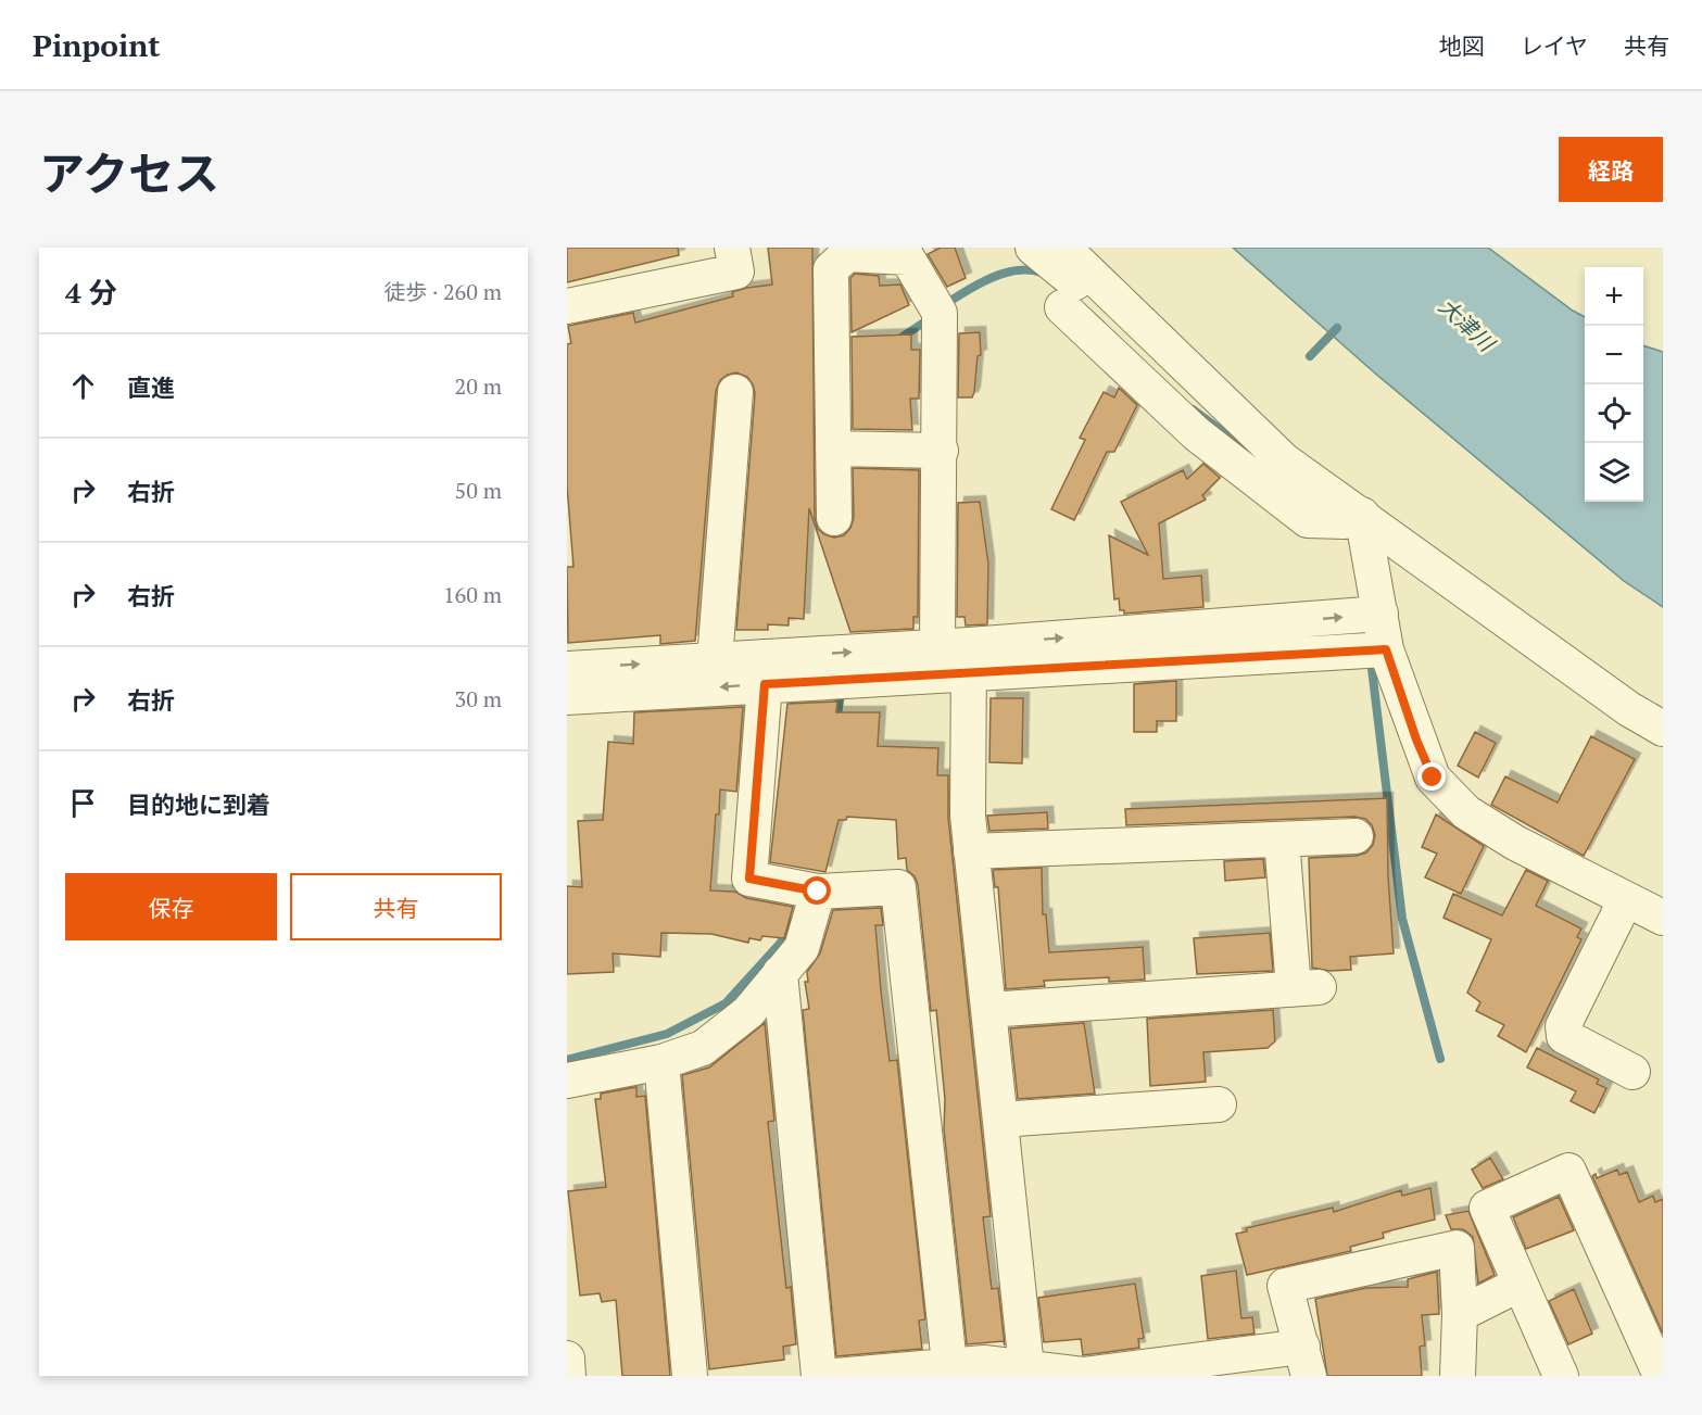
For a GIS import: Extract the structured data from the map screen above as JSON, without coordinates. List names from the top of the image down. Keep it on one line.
{"water":["大津川"],"page":{"header":"Pinpoint","nav":["地図","レイヤ","共有"],"title":"アクセス","buttons":["経路",["保存","共有"]],"heading":["4 分","徒歩 · 260 m"],"map_buttons":["+","−"],"list":[["直進","20 m"],["右折","50 m"],["右折","160 m"],["右折","30 m"],"目的地に到着"]}}
